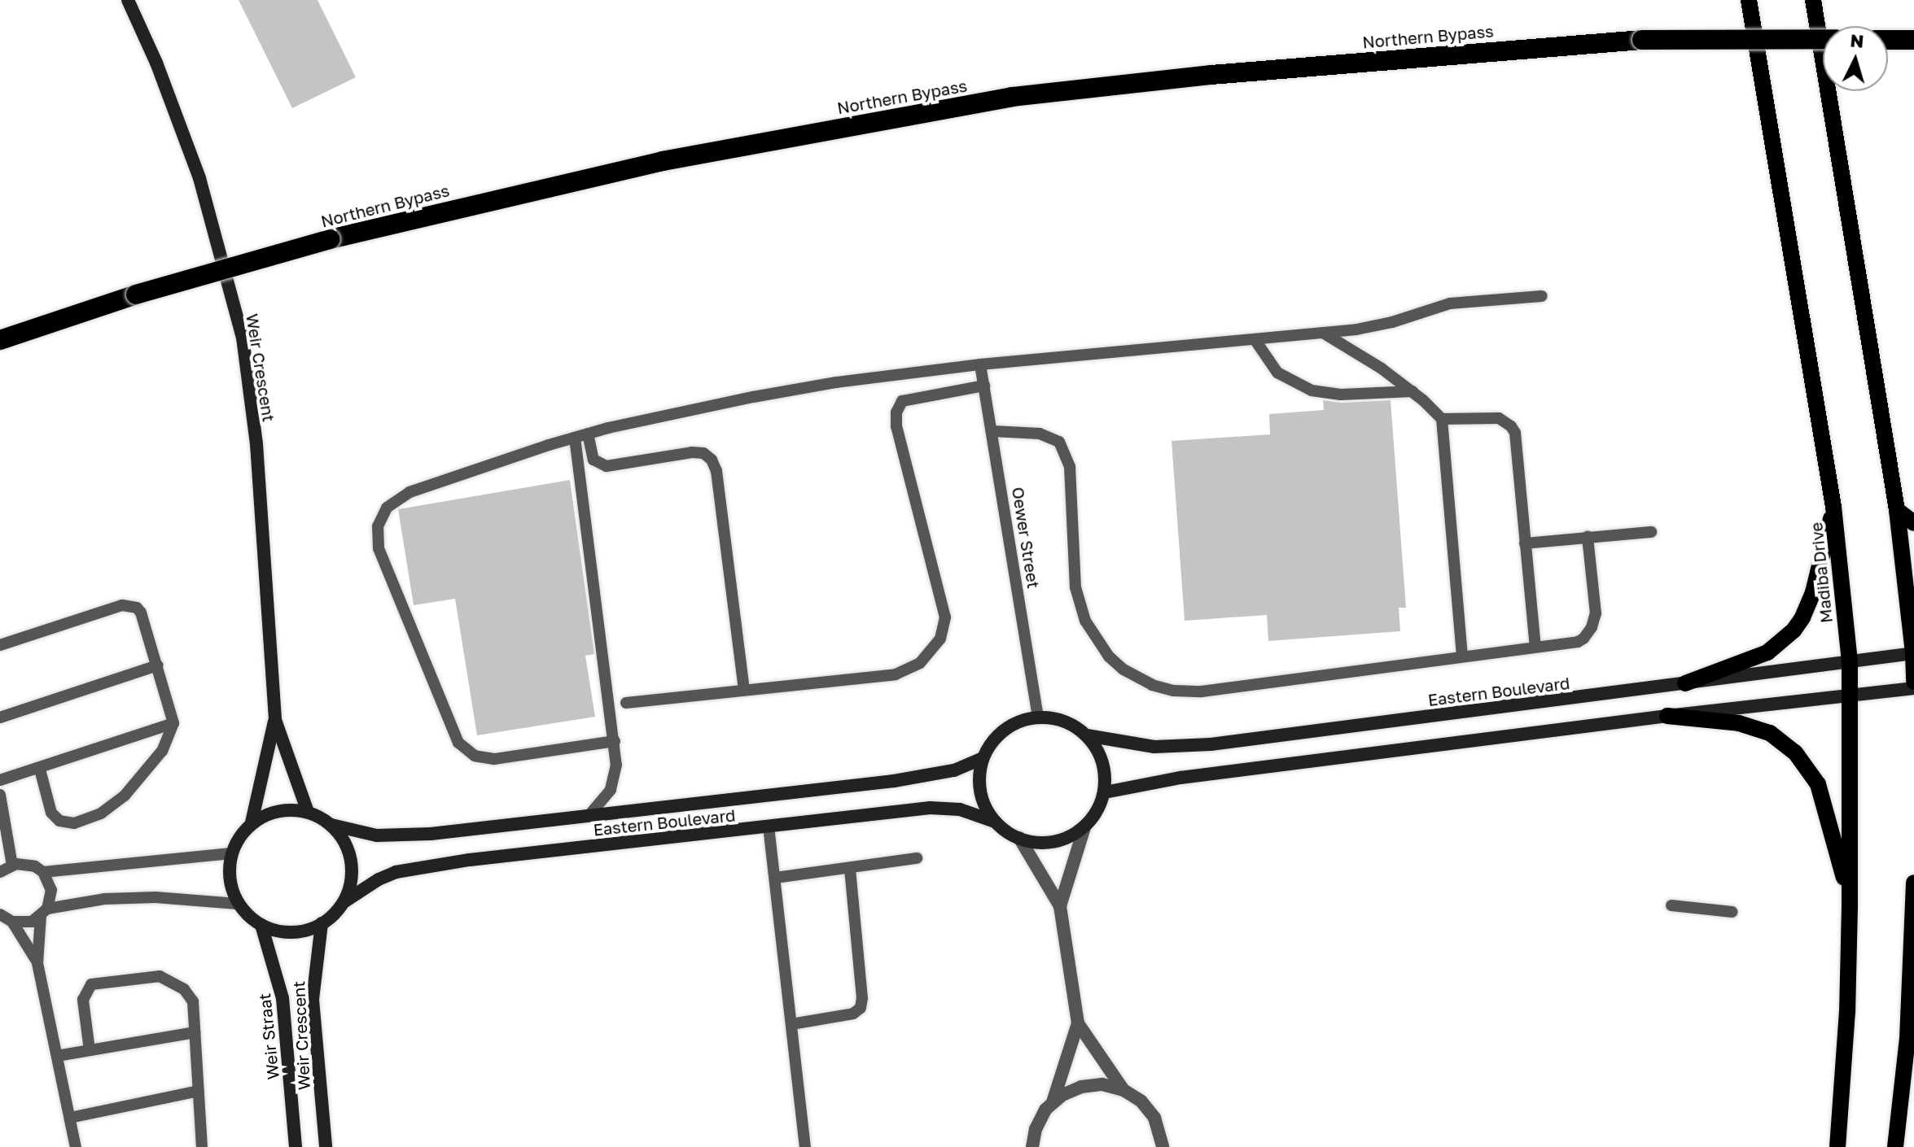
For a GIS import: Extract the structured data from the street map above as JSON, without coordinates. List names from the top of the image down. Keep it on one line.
{"streets":{"highway":["Northern Bypass"],"main road":["Madiba Drive"],"street":["Weir Crescent","Eastern Boulevard","Weir Straat"],"lane":["Oewer Street"]},"crossings":[["Weir Crescent","Eastern Boulevard"],["Weir Crescent","Weir Straat"],["Oewer Street","Eastern Boulevard"],["Madiba Drive","Eastern Boulevard"],["Eastern Boulevard","Weir Straat"]],"north":"top"}
